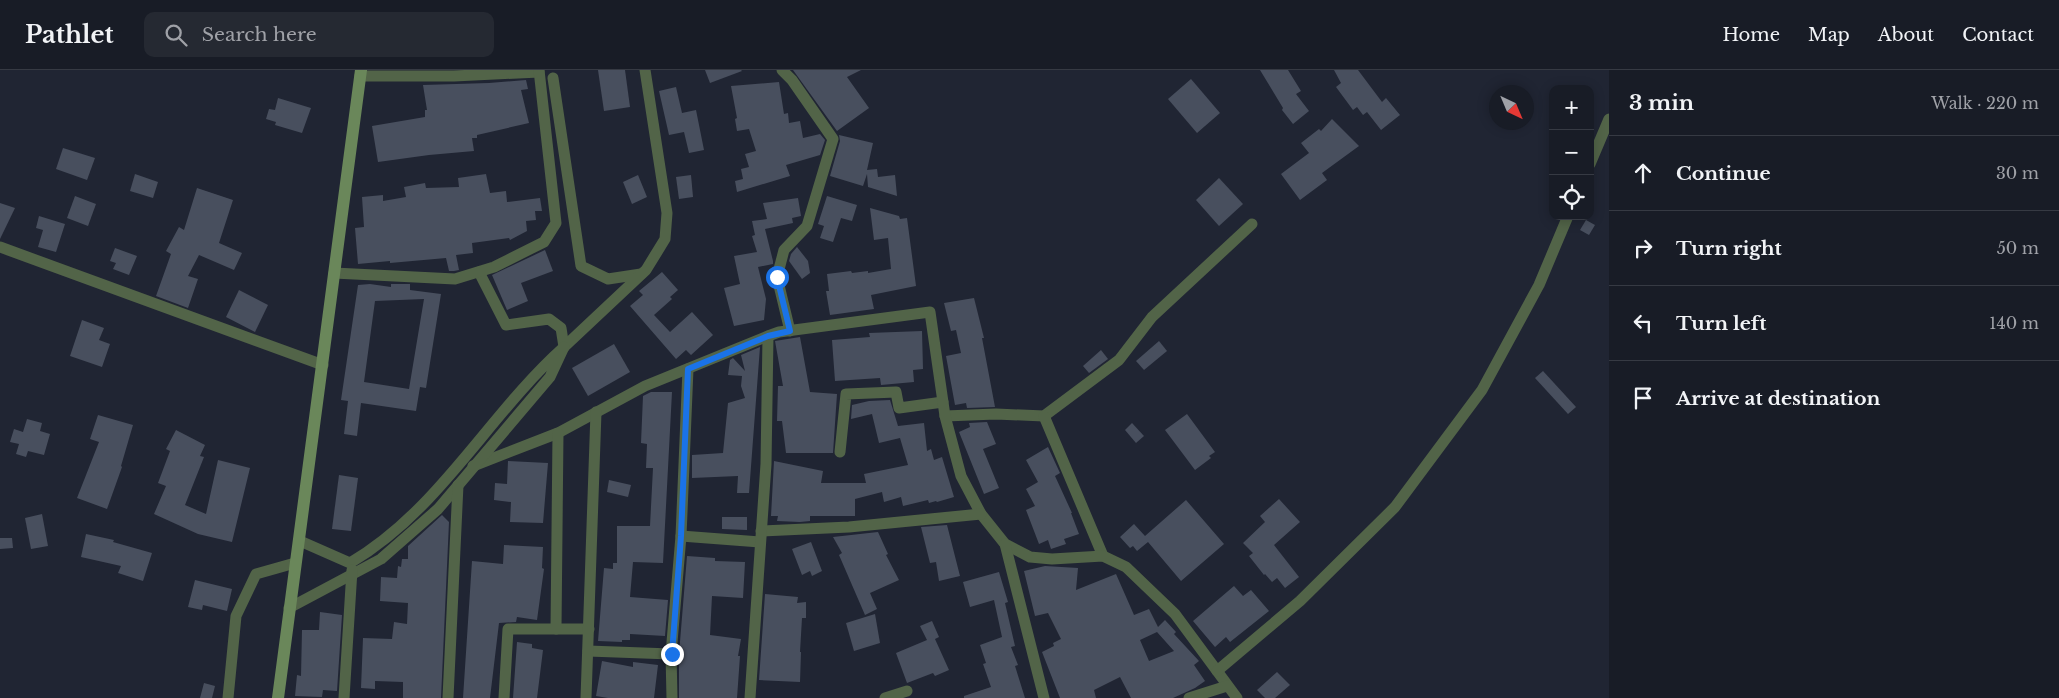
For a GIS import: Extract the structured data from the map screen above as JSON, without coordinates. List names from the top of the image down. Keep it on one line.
{"north":"bottom right","page":{"header":"Pathlet","search":"Search here","nav":["Home","Map","About","Contact"],"heading":["3 min","Walk · 220 m"],"map_buttons":["+","−"],"list":[["Continue","30 m"],["Turn right","50 m"],["Turn left","140 m"],"Arrive at destination"]}}
